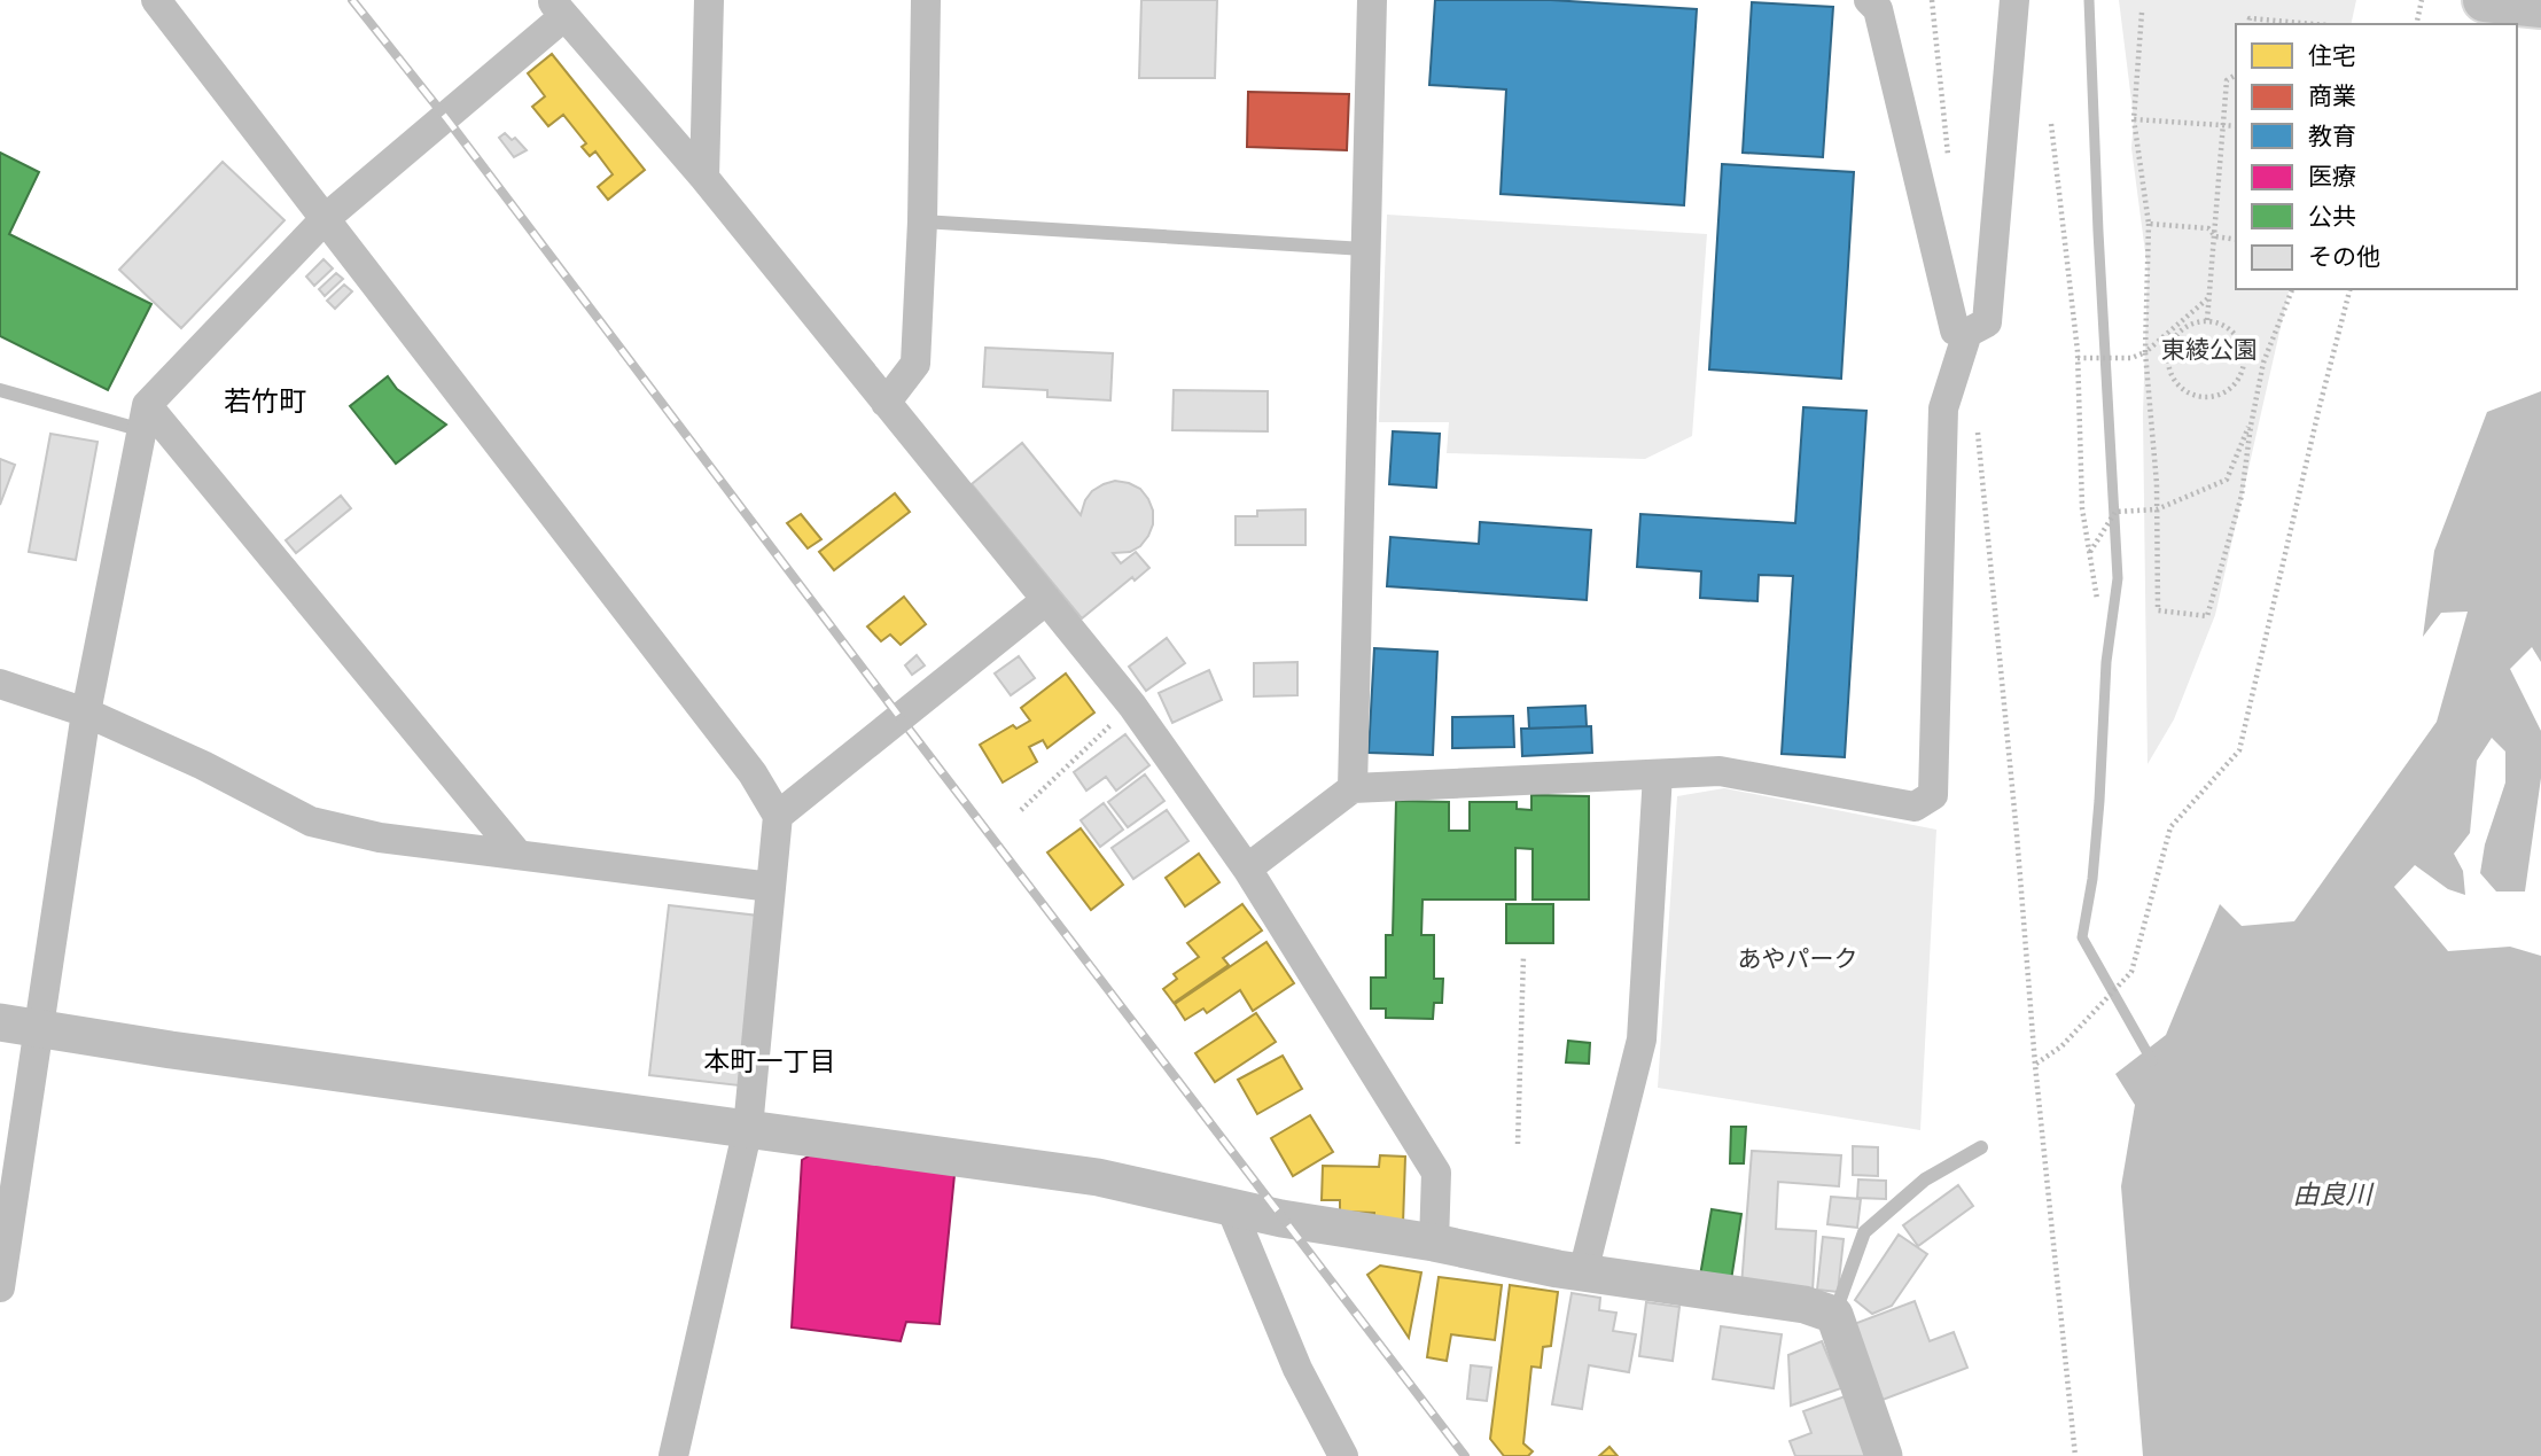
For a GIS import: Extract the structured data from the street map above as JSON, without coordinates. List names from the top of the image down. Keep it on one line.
{"districts":["若竹町","本町一丁目"],"water":["由良川"],"parks":["東綾公園","あやパーク"],"legend":["住宅","商業","教育","医療","公共","その他"]}
